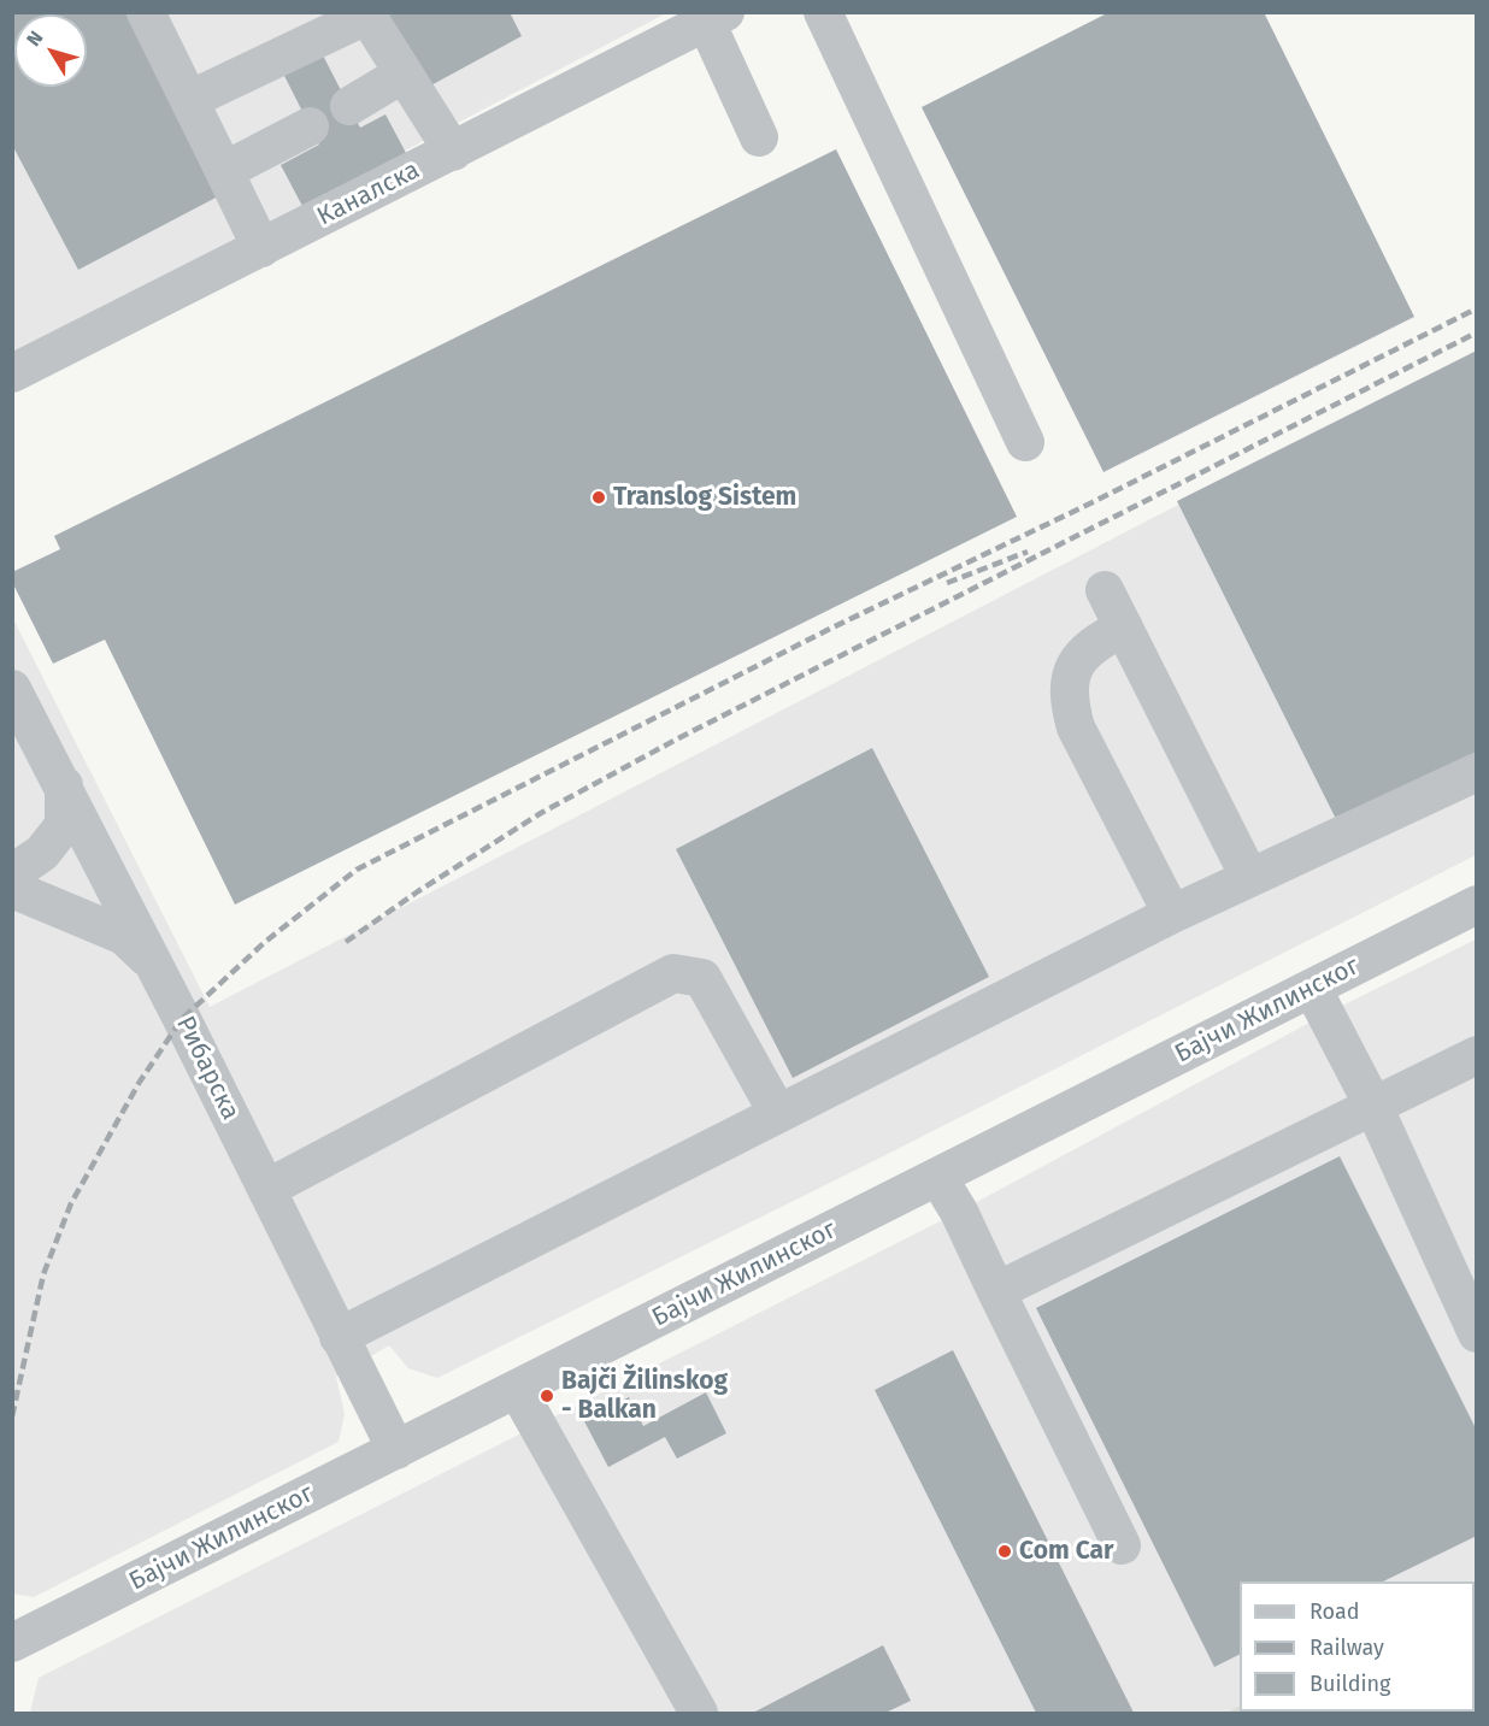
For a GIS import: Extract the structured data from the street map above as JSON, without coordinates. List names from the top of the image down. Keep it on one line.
{"streets":{"street":["Каналска","Бајчи Жилинског","Рибарска"]},"crossings":[["Бајчи Жилинског","Рибарска"]],"places":["Translog Sistem","Bajči Žilinskog - Balkan","Com Car"],"legend":["Road","Railway","Building"],"north":"top left"}
